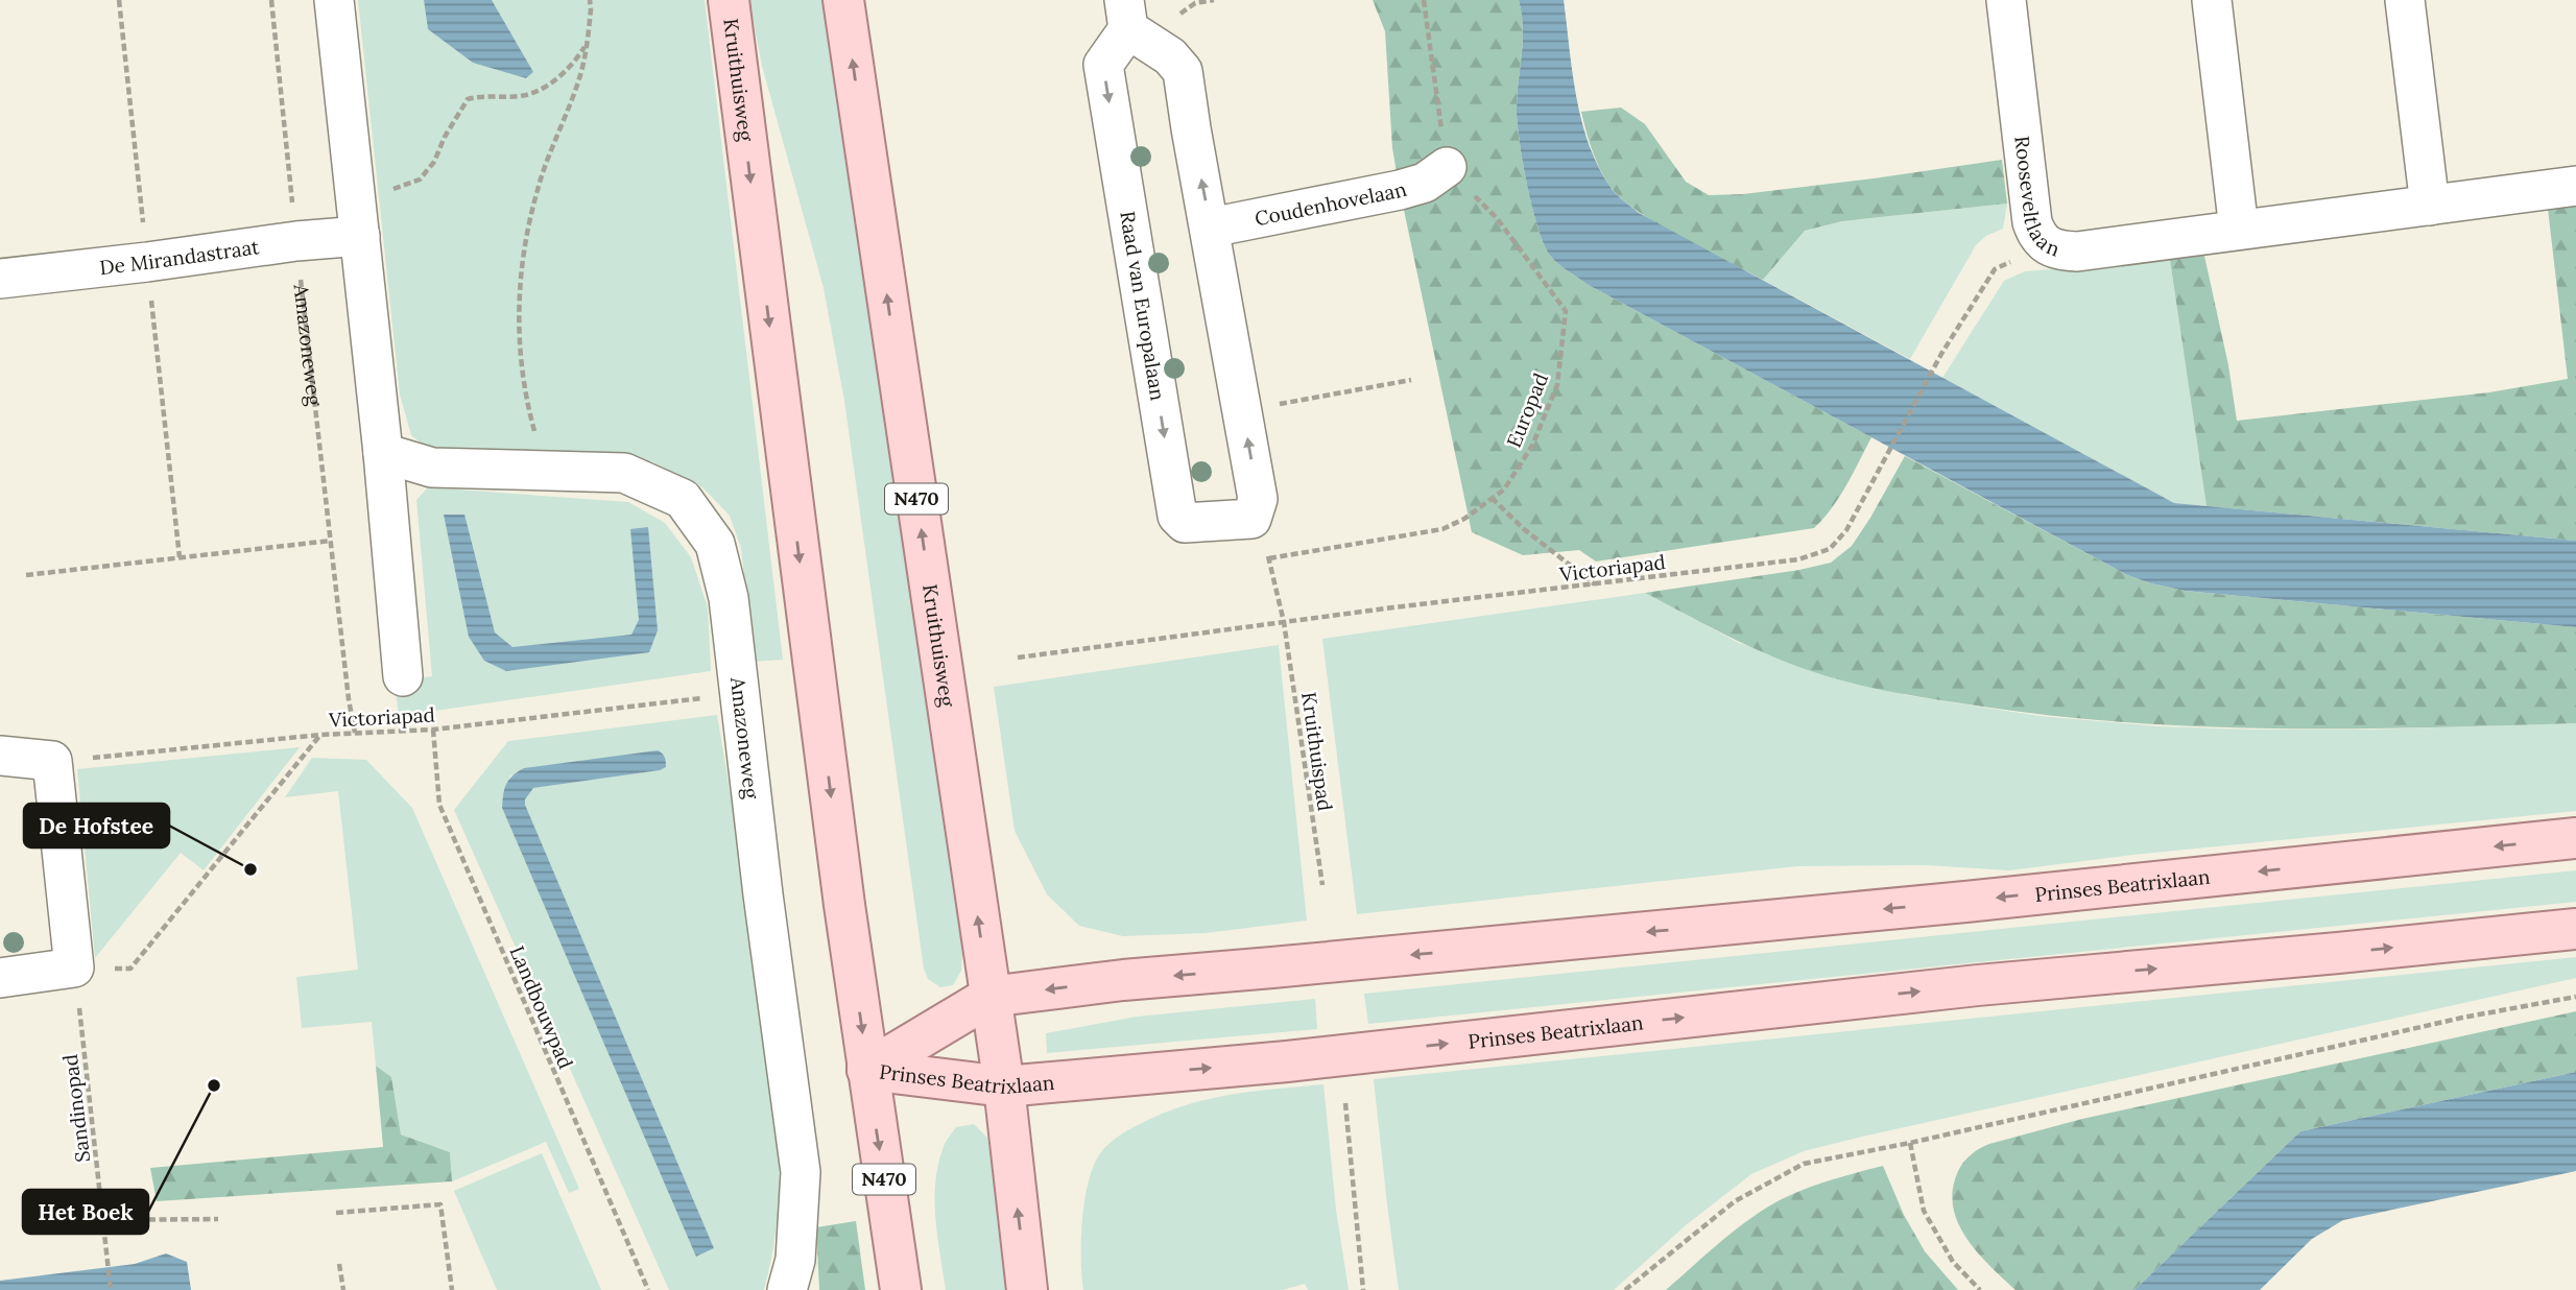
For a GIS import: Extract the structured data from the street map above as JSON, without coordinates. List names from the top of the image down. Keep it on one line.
{"streets":{"main road":["Kruithuisweg","N470","Prinses Beatrixlaan"],"street":["Rooseveltlaan","Coudenhovelaan","De Mirandastraat","Raad van Europalaan","Amazoneweg"],"path":["Europad","Victoriapad","Kruithuispad","Landbouwpad","Sandinopad"]},"crossings":[["Kruithuisweg","Prinses Beatrixlaan"],["Rooseveltlaan","Victoriapad"],["Coudenhovelaan","Raad van Europalaan"],["Coudenhovelaan","Europad"],["De Mirandastraat","Amazoneweg"],["Amazoneweg","Victoriapad"],["Victoriapad","Kruithuispad"],["Victoriapad","Landbouwpad"]],"places":["De Hofstee","Het Boek"]}
